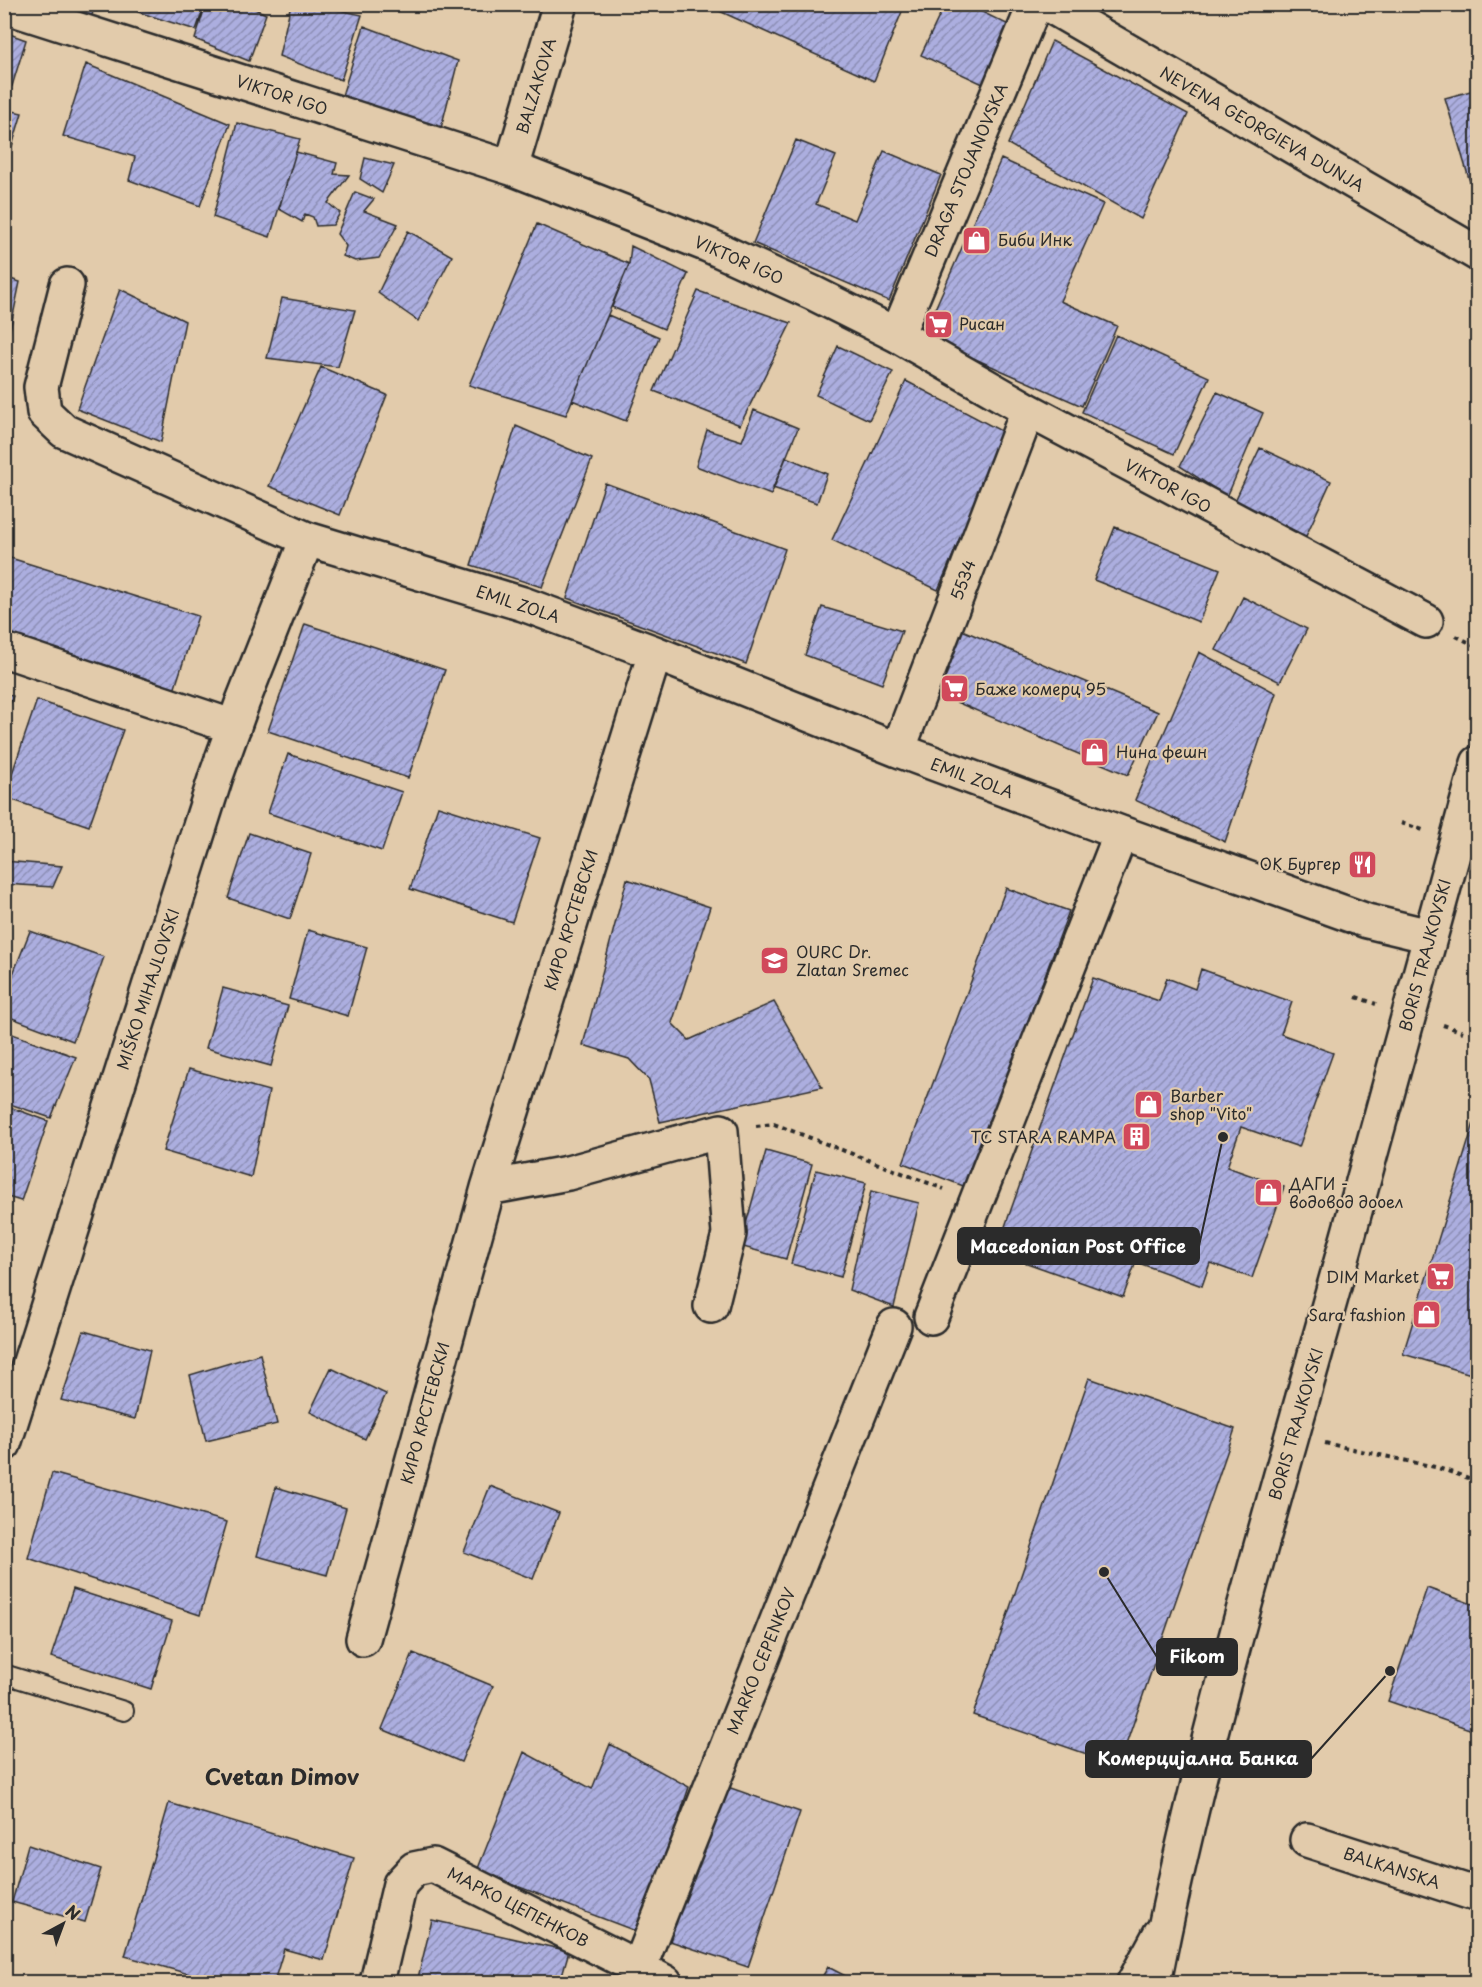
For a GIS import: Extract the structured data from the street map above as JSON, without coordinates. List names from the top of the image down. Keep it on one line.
{"streets":{"street":["BALZAKOVA","VIKTOR IGO","NEVENA GEORGIEVA DUNJA","DRAGA STOJANOVSKA","5534","EMIL ZOLA","КИРО КРСТЕВСКИ","BORIS TRAJKOVSKI","MIŠKO MIHAJLOVSKI","MARKO CEPENKOV","BALKANSKA","МАРКО ЦЕПЕНКОВ"]},"crossings":[["BALZAKOVA","VIKTOR IGO"],["VIKTOR IGO","DRAGA STOJANOVSKA"],["VIKTOR IGO","5534"],["5534","EMIL ZOLA"],["EMIL ZOLA","КИРО КРСТЕВСКИ"],["EMIL ZOLA","BORIS TRAJKOVSKI"],["EMIL ZOLA","MIŠKO MIHAJLOVSKI"],["MARKO CEPENKOV","МАРКО ЦЕПЕНКОВ"]],"districts":["Cvetan Dimov"],"places":{"shop":["Биби Инк","Нина фешн","Barber shop \"Vito\"","ДАГИ - водовод дооел","Sara fashion"],"supermarket":["Рисан","Баже комерц 95","DIM Market"],"restaurant":["ОК Бургер"],"school or university":["OURC Dr. Zlatan Sremec"],"building":["TC STARA RAMPA"],"other":["Macedonian Post Office","Fikom","Комерцијална Банка"]},"north":"top right"}
